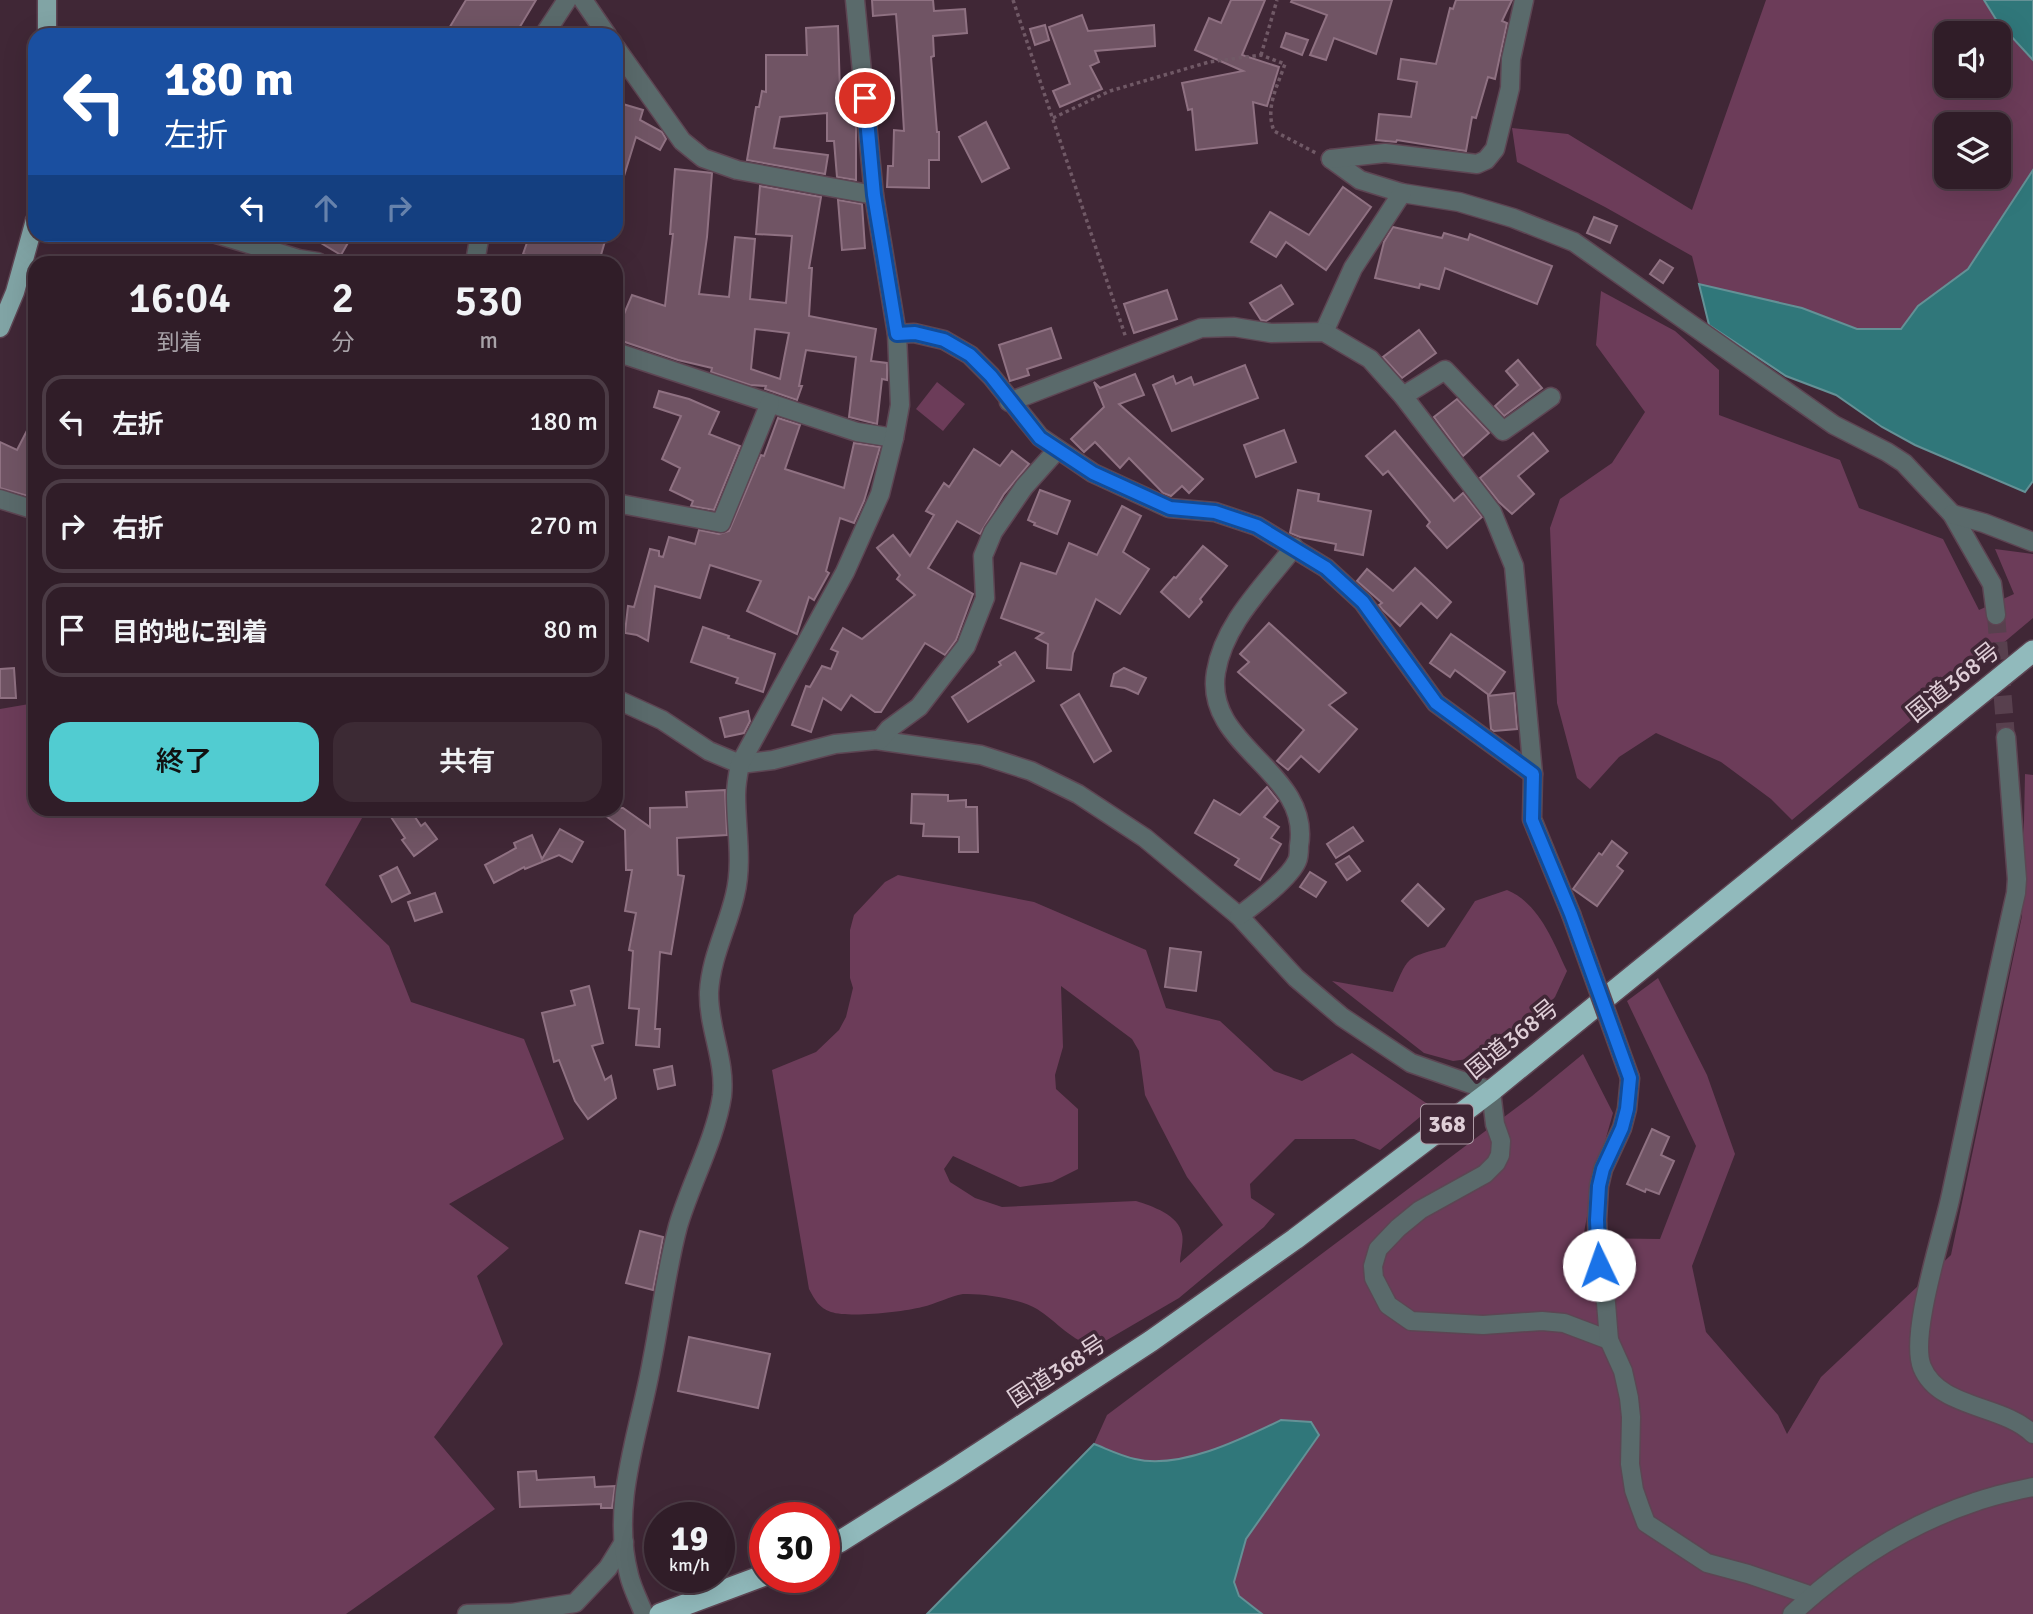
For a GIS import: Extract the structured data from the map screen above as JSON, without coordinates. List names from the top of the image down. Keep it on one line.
{"streets":{"highway":["国道368号","368"]},"page":{"turn":["180 m","左折"],"eta":["16:04","到着","2","分","530","m"],"list":[{"name":"左折","value":"180 m"},{"name":"右折","value":"270 m"},{"name":"目的地に到着","value":"80 m"}],"buttons":["終了","共有"],"speed":"19 km/h","limit":"30"}}
